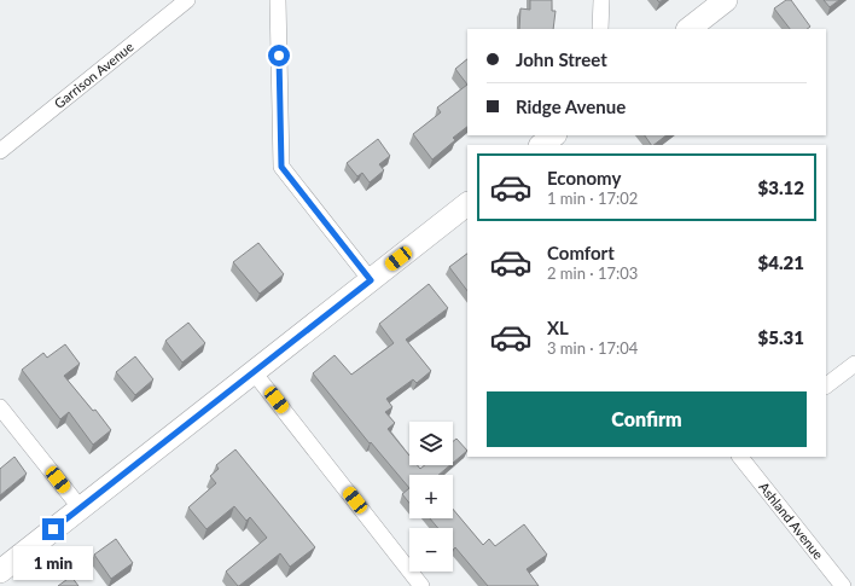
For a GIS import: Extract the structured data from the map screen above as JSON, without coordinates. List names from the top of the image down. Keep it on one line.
{"streets":{"street":["Garrison Avenue","Ashland Avenue"]},"page":{"banner":["John Street","Ridge Avenue"],"list":[{"name":"Economy","note":"1 min · 17:02","value":"$3.12"},{"name":"Comfort","note":"2 min · 17:03","value":"$4.21"},{"name":"XL","note":"3 min · 17:04","value":"$5.31"}],"buttons":"Confirm","map_buttons":["+","−"],"bubble":"1 min"}}
